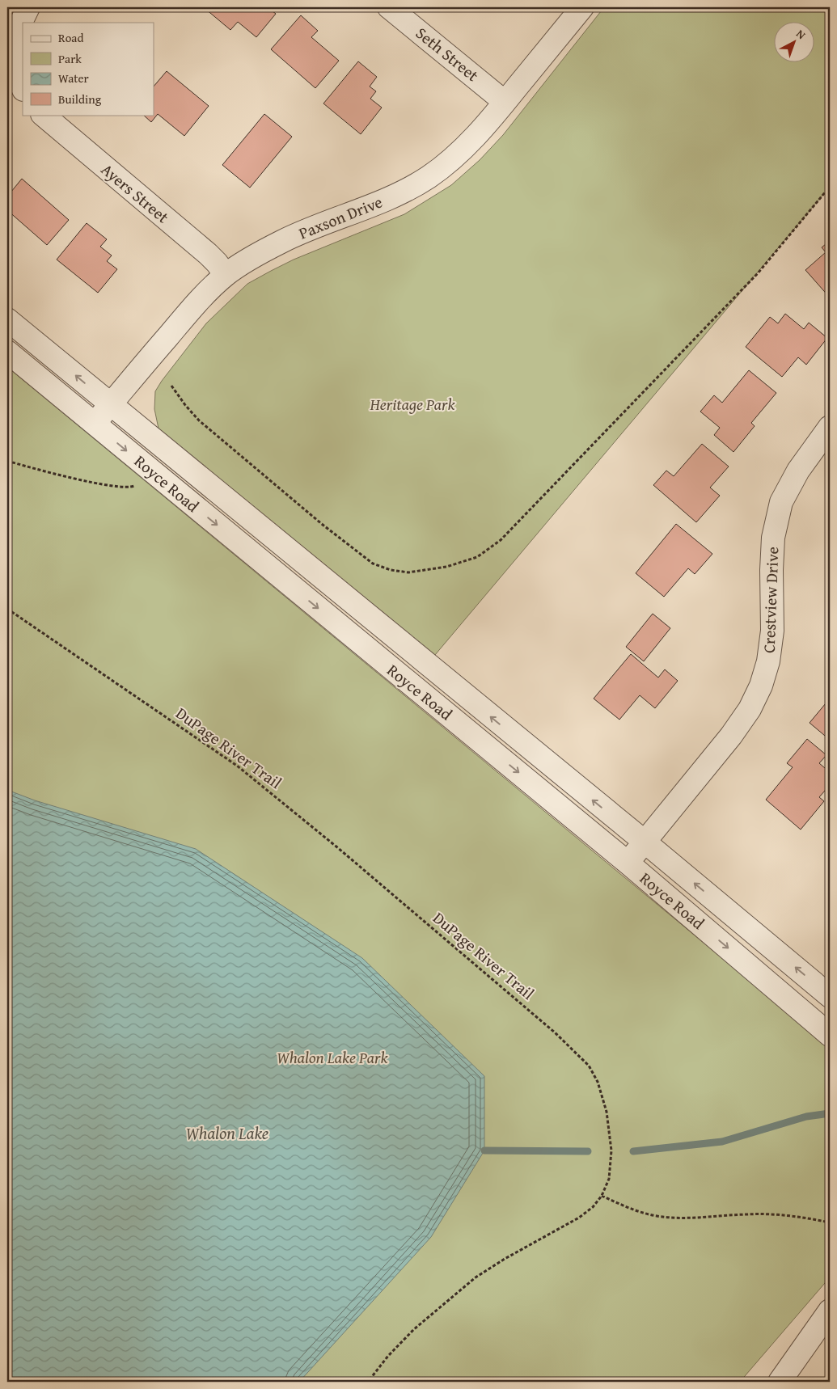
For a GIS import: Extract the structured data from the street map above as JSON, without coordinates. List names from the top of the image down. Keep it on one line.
{"streets":{"street":["Seth Street","Ayers Street","Paxson Drive","Royce Road","Crestview Drive"],"path":["DuPage River Trail"]},"crossings":[["Seth Street","Paxson Drive"],["Ayers Street","Paxson Drive"],["Paxson Drive","Royce Road"],["Royce Road","Crestview Drive"]],"water":["Whalon Lake"],"parks":["Heritage Park","Whalon Lake Park"],"legend":["Road","Park","Water","Building"],"north":"top right"}
